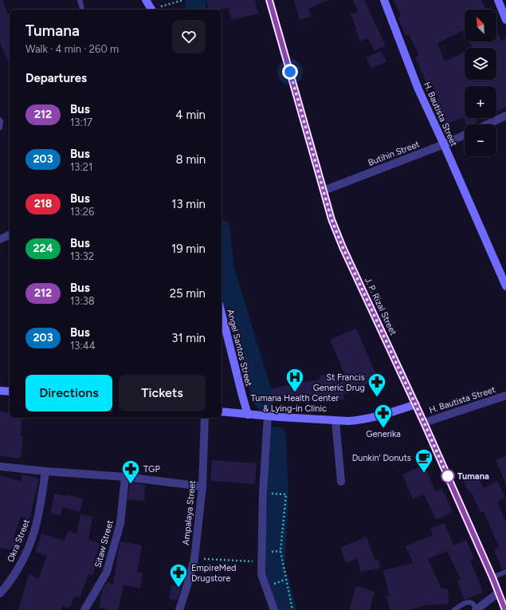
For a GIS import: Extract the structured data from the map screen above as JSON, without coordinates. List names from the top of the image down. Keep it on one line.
{"streets":{"main road":["J. P. Rizal Street"],"street":["H. Bautista Street","Butihin Street","Angel Santos Street","Ampalaya Street","Okra Street","Sitaw Street"]},"crossings":[["H. Bautista Street","Butihin Street"],["H. Bautista Street","J. P. Rizal Street"],["Butihin Street","J. P. Rizal Street"]],"places":{"hospital":["Tumana Health Center & Lying-in Clinic"],"pharmacy":["St Francis Generic Drug","Generika","TGP","EmpireMed Drugstore"],"cafe":["Dunkin' Donuts"],"other":["Tumana"]},"lines":["bus line 212"],"north":"top left","page":{"map_buttons":["+","−"],"heading":[["Tumana","Walk · 4 min · 260 m"],"Departures"],"list":[{"mark":"212","name":"Bus","note":"13:17","value":"4 min"},{"mark":"203","name":"Bus","note":"13:21","value":"8 min"},{"mark":"218","name":"Bus","note":"13:26","value":"13 min"},{"mark":"224","name":"Bus","note":"13:32","value":"19 min"},{"mark":"212","name":"Bus","note":"13:38","value":"25 min"},{"mark":"203","name":"Bus","note":"13:44","value":"31 min"}],"buttons":["Directions","Tickets"]}}
